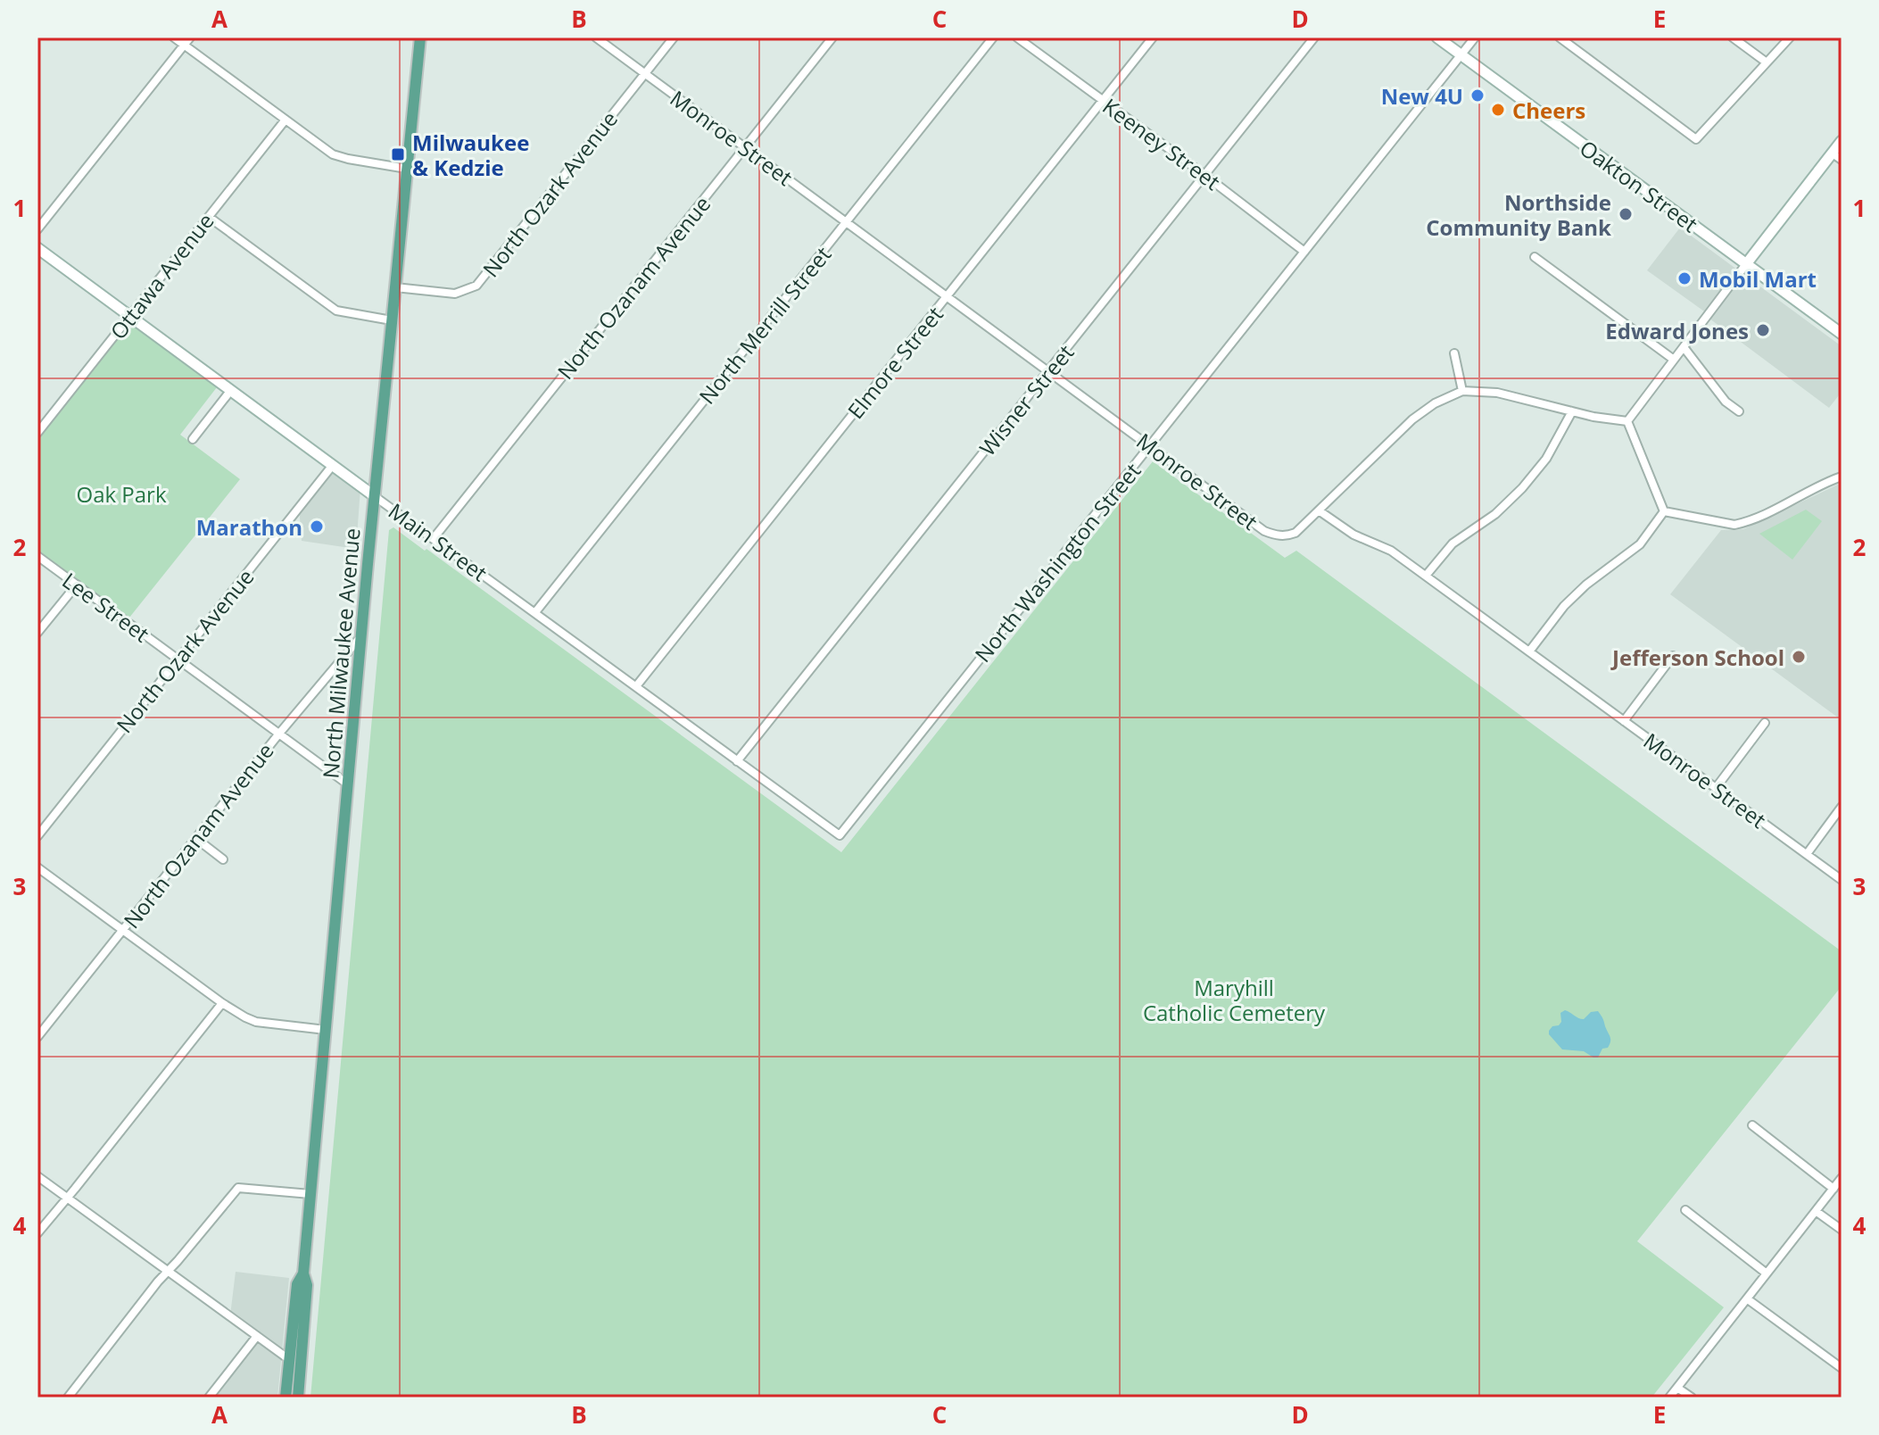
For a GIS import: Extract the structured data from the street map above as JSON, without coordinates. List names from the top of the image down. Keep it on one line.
{"streets":{"main road":["North Milwaukee Avenue"],"street":["Monroe Street","Keeney Street","Oakton Street","North Ozark Avenue","Ottawa Avenue","North Ozanam Avenue","North Merrill Street","Elmore Street","Wisner Street","Main Street","North Washington Street","Lee Street"]},"crossings":[["Monroe Street","North Ozark Avenue"],["Monroe Street","North Ozanam Avenue"],["Monroe Street","North Merrill Street"],["Monroe Street","Elmore Street"],["Monroe Street","Wisner Street"],["Monroe Street","North Washington Street"],["Keeney Street","Elmore Street"],["Keeney Street","Wisner Street"],["Keeney Street","North Washington Street"],["Oakton Street","North Washington Street"],["North Ozark Avenue","Main Street"],["North Ozark Avenue","Lee Street"],["North Ozark Avenue","North Milwaukee Avenue"],["Ottawa Avenue","Main Street"],["North Ozanam Avenue","Main Street"],["North Ozanam Avenue","Lee Street"],["North Ozanam Avenue","North Milwaukee Avenue"],["North Merrill Street","Main Street"],["Elmore Street","Main Street"],["Wisner Street","Main Street"],["Main Street","North Washington Street"],["Main Street","North Milwaukee Avenue"],["Lee Street","North Milwaukee Avenue"]],"parks":["Oak Park","Maryhill Catholic Cemetery"],"places":{"other":["New 4U","Cheers","Northside Community Bank","Mobil Mart","Edward Jones","Marathon","Jefferson School"],"transit":["Milwaukee & Kedzie"]},"grid":{"columns":["A","B","C","D","E"],"rows":["1","2","3","4"]}}
